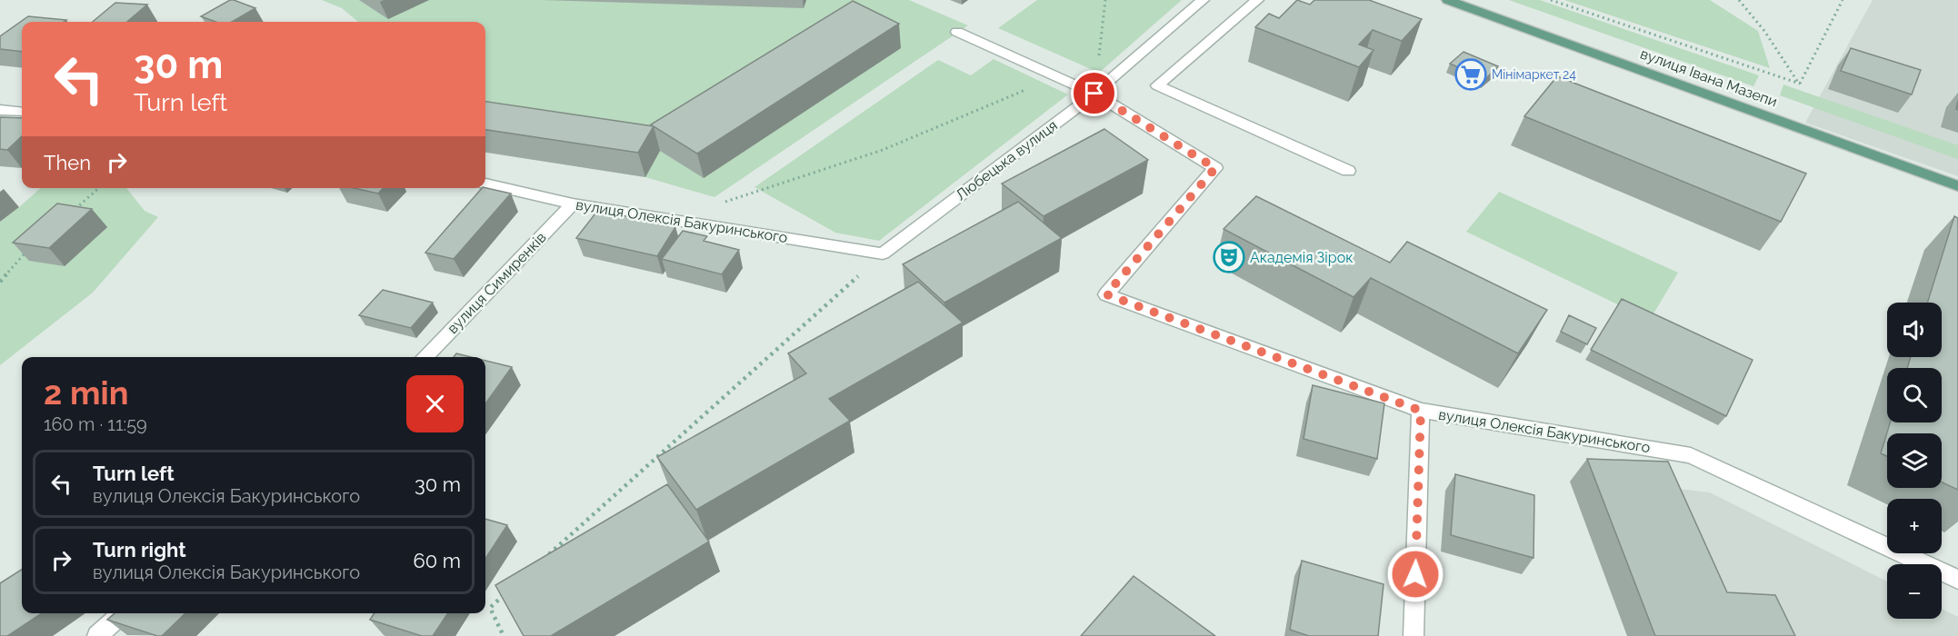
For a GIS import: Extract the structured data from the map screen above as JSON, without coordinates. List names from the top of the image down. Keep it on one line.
{"streets":{"main road":["вулиця Івана Мазепи"],"street":["Любецька вулиця","вулиця Олексія Бакуринського","вулиця Симиренків"]},"crossings":[["Любецька вулиця","вулиця Олексія Бакуринського"],["вулиця Олексія Бакуринського","вулиця Симиренків"]],"places":{"supermarket":["Мінімаркет 24"],"theatre":["Академія Зірок"]},"page":{"turn":["30 m","Turn left"],"then":"Then","map_buttons":["+","−"],"heading":["2 min","160 m · 11:59"],"list":[{"name":"Turn left","note":"вулиця Олексія Бакуринського","value":"30 m"},{"name":"Turn right","note":"вулиця Олексія Бакуринського","value":"60 m"}]}}
